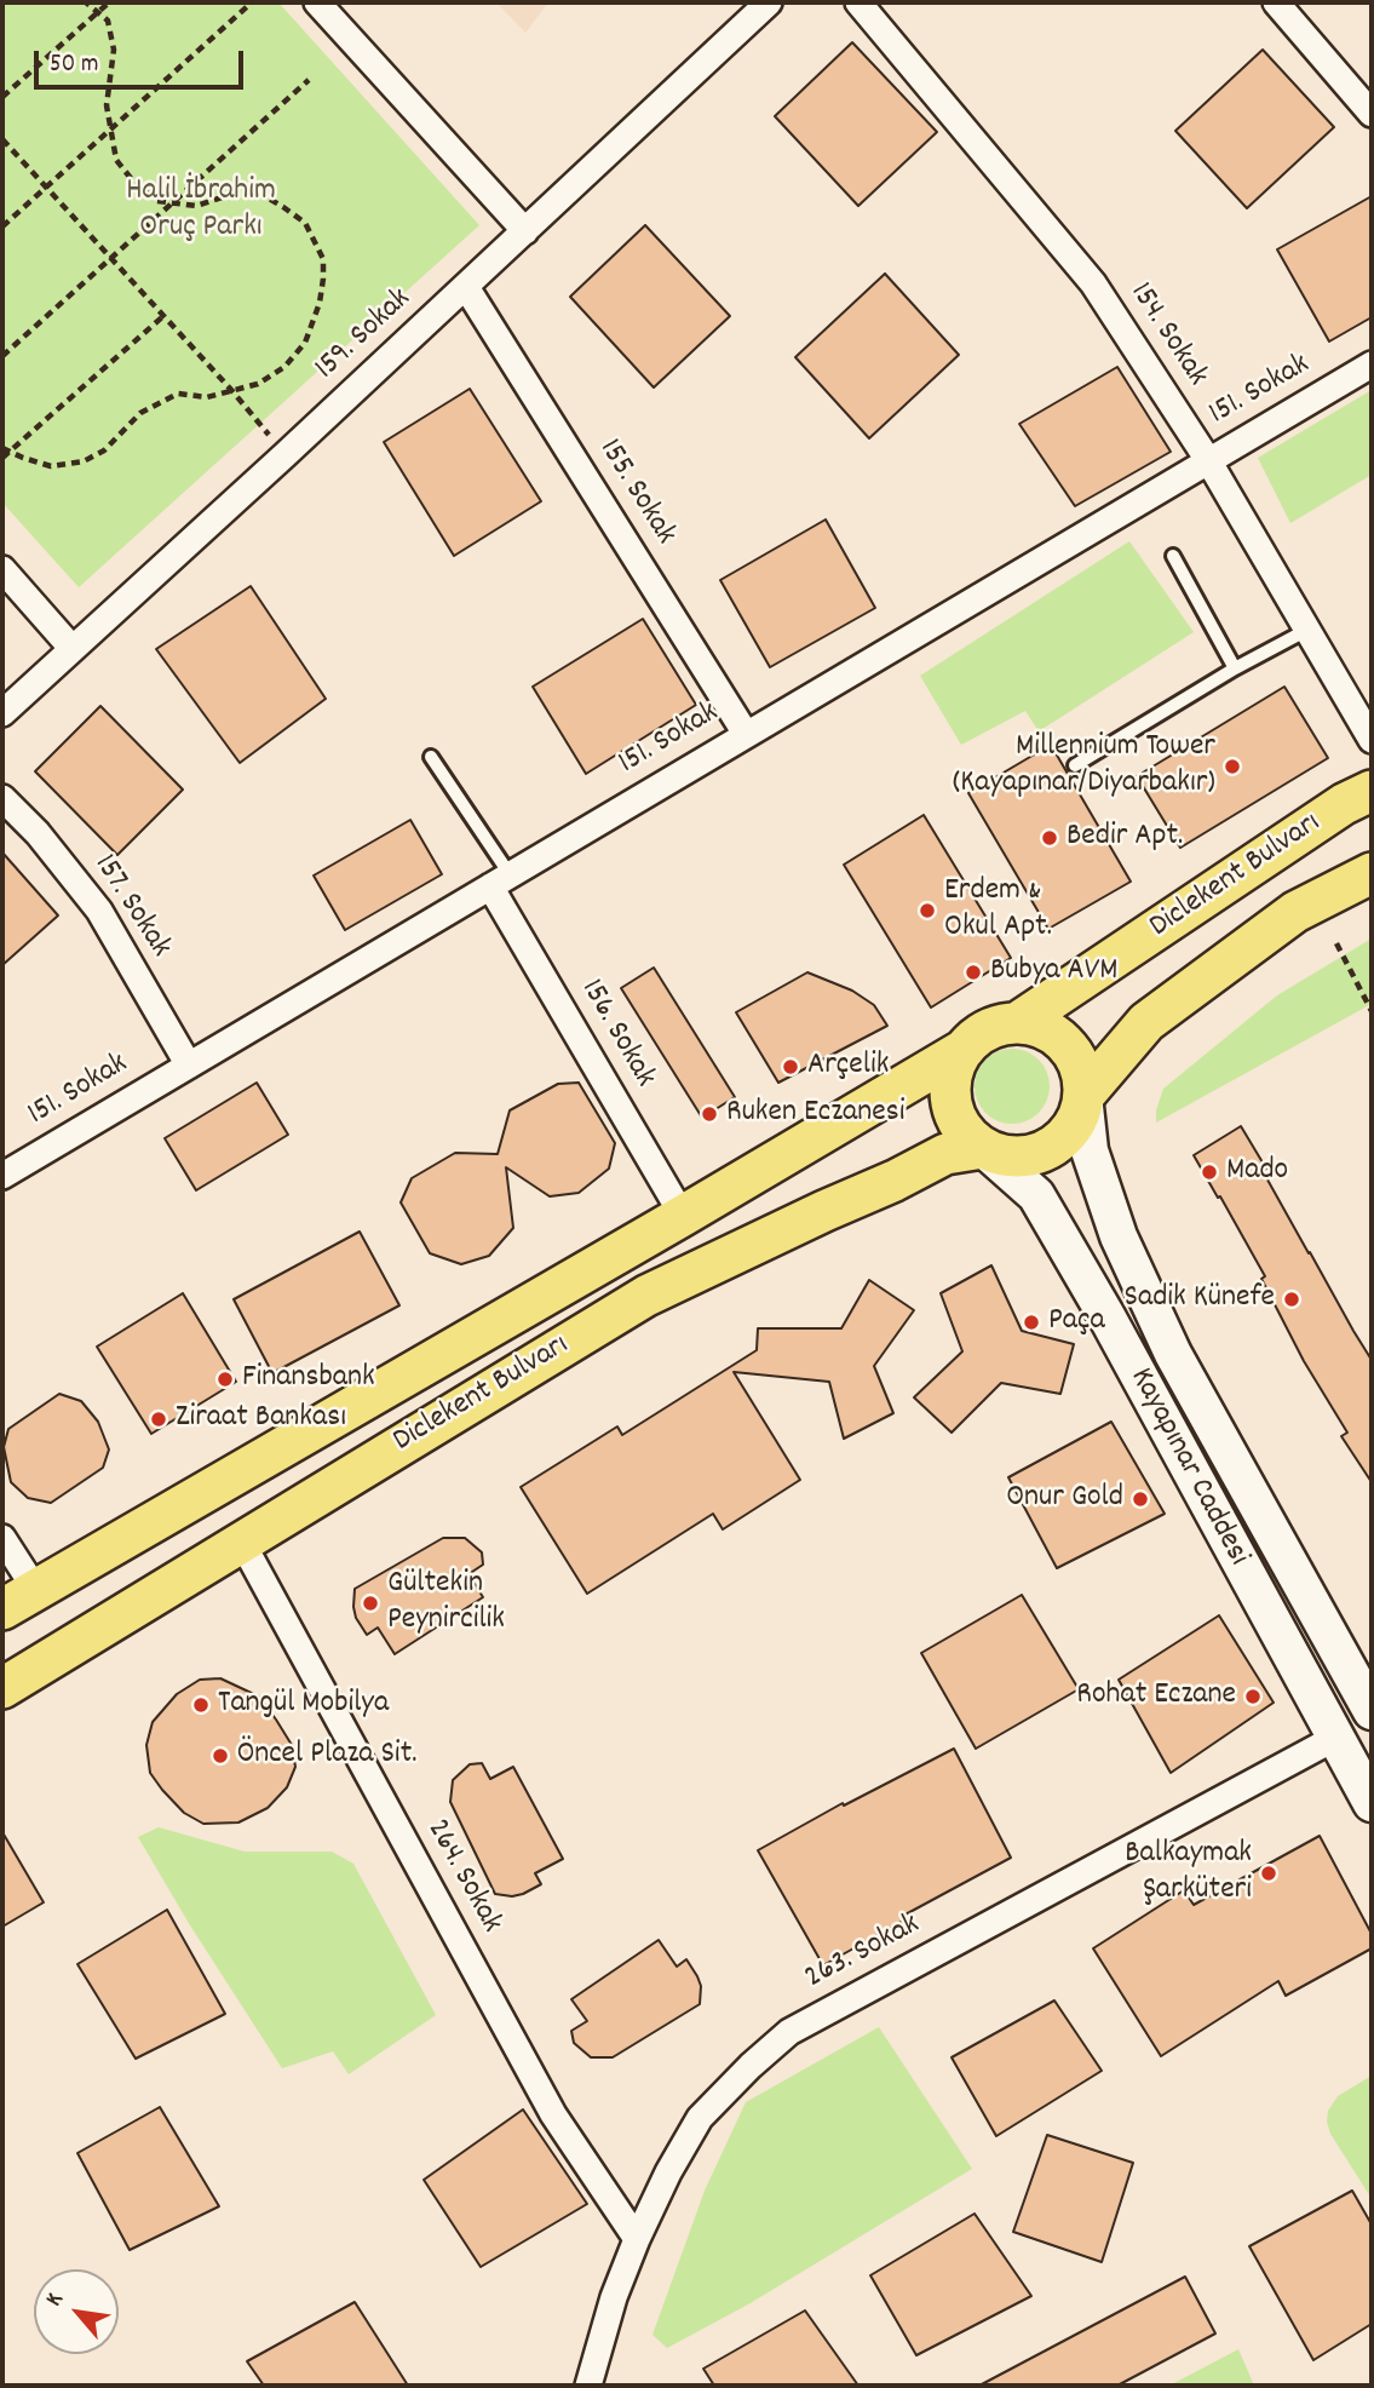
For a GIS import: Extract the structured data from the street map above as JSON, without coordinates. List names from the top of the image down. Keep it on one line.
{"streets":{"main road":["Diclekent Bulvarı","Kayapınar Caddesi"],"street":["159. Sokak","154. Sokak","151. Sokak","155. Sokak","157. Sokak","156. Sokak","264. Sokak","263. Sokak"]},"crossings":[["159. Sokak","155. Sokak"],["154. Sokak","151. Sokak"],["151. Sokak","155. Sokak"],["151. Sokak","157. Sokak"],["151. Sokak","156. Sokak"],["Diclekent Bulvarı","156. Sokak"],["Diclekent Bulvarı","Kayapınar Caddesi"],["Diclekent Bulvarı","264. Sokak"],["Kayapınar Caddesi","263. Sokak"],["264. Sokak","263. Sokak"]],"parks":["Halil İbrahim Oruç Parkı"],"places":["Millennium Tower (Kayapınar/Diyarbakır)","Bedir Apt.","Erdem & Okul Apt.","Bubya AVM","Arçelik","Ruken Eczanesi","Mado","Sadik Künefe","Paça","Finansbank","Ziraat Bankası","Onur Gold","Gültekin Peynircilik","Rohat Eczane","Tangül Mobilya","Öncel Plaza Sit.","Balkaymak Şarküteri"],"scale_bar":"50 m","north":"top left"}
